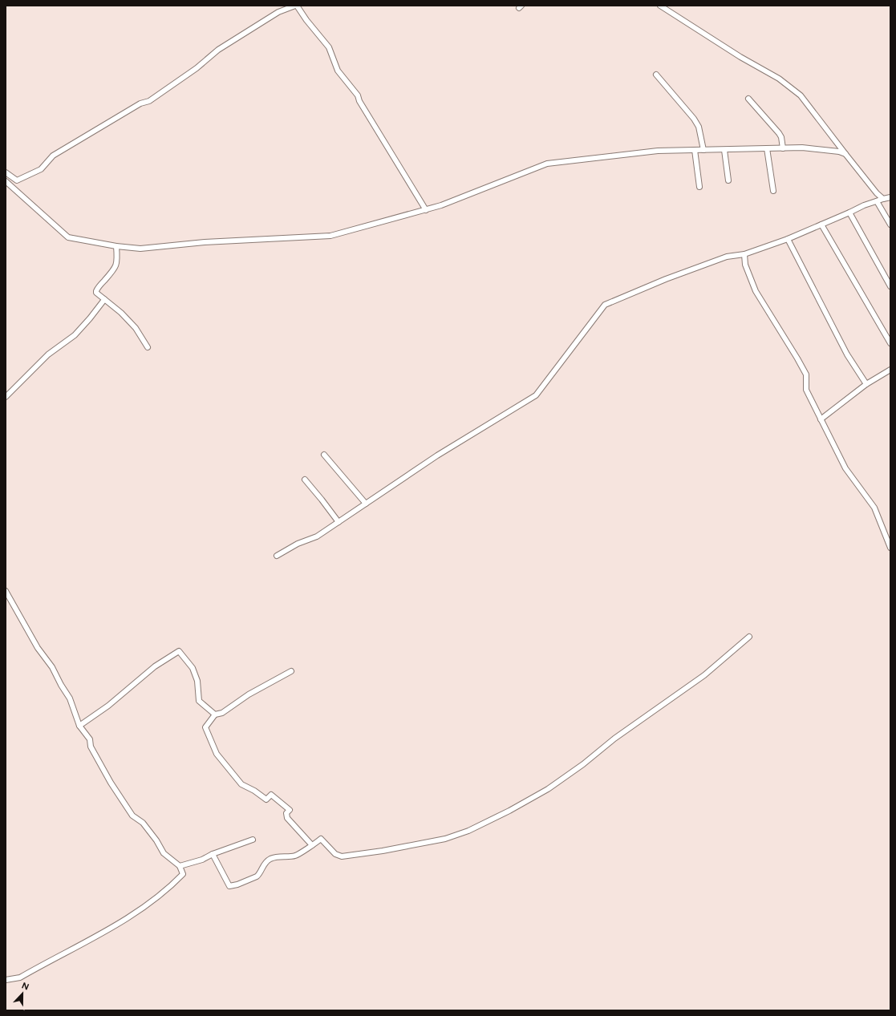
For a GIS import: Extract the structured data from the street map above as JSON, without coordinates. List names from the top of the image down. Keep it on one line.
{"north":"top"}
